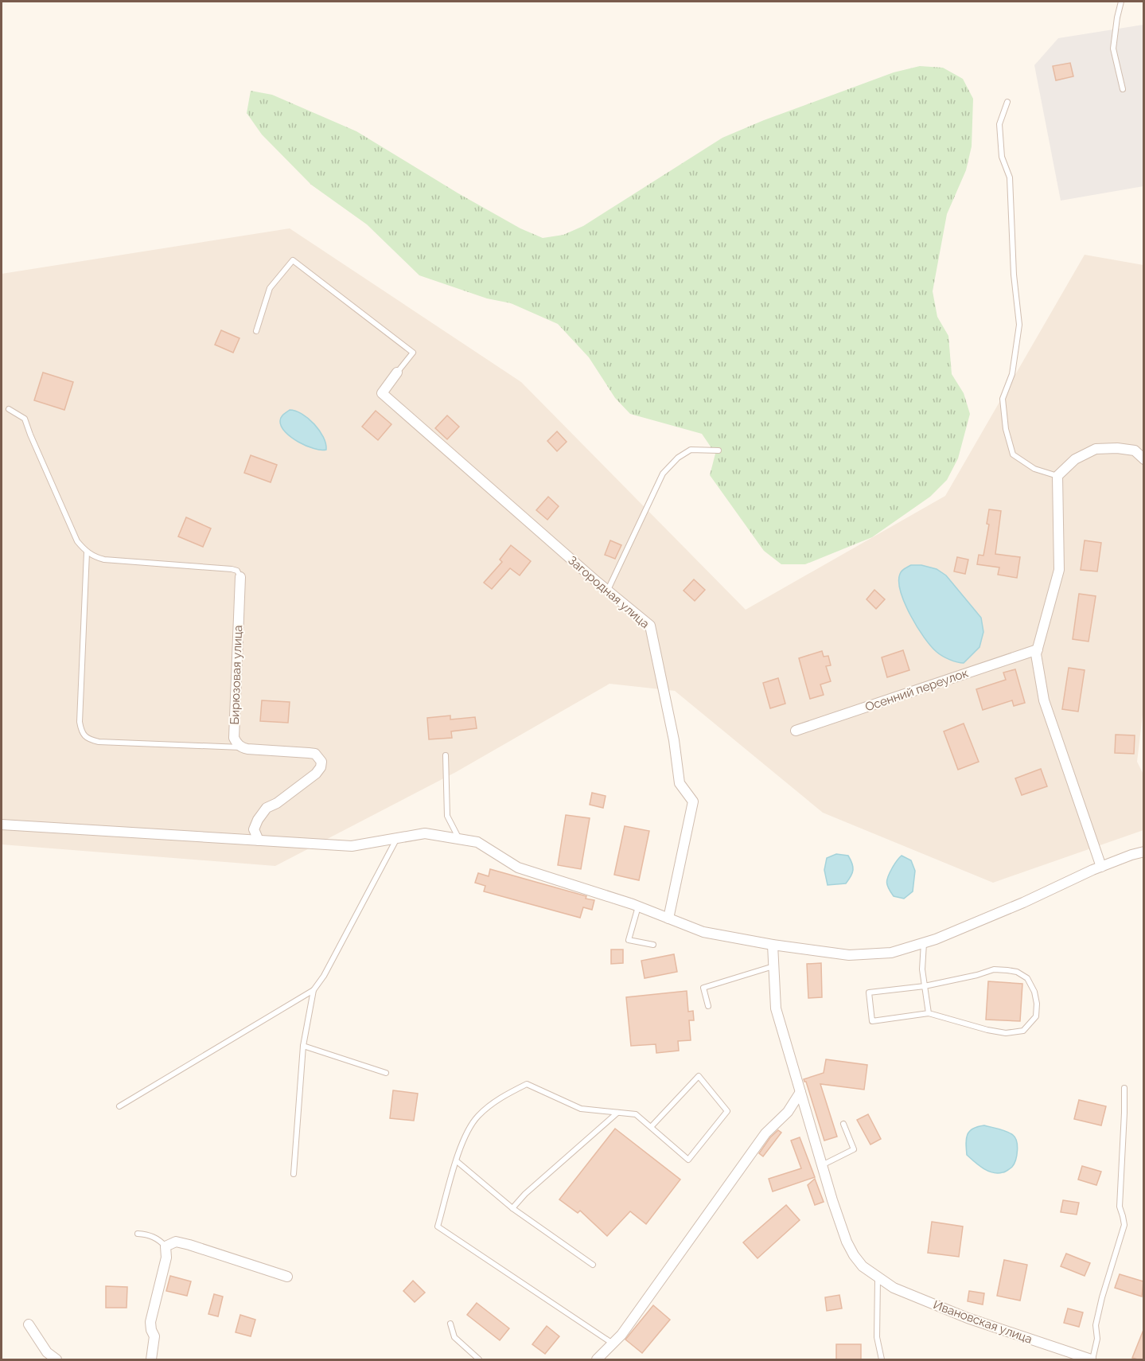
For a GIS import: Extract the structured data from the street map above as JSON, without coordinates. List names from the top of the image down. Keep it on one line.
{"streets":{"street":["Загородная улица","Бирюзовая улица","Осенний переулок","Ивановская улица"]}}
